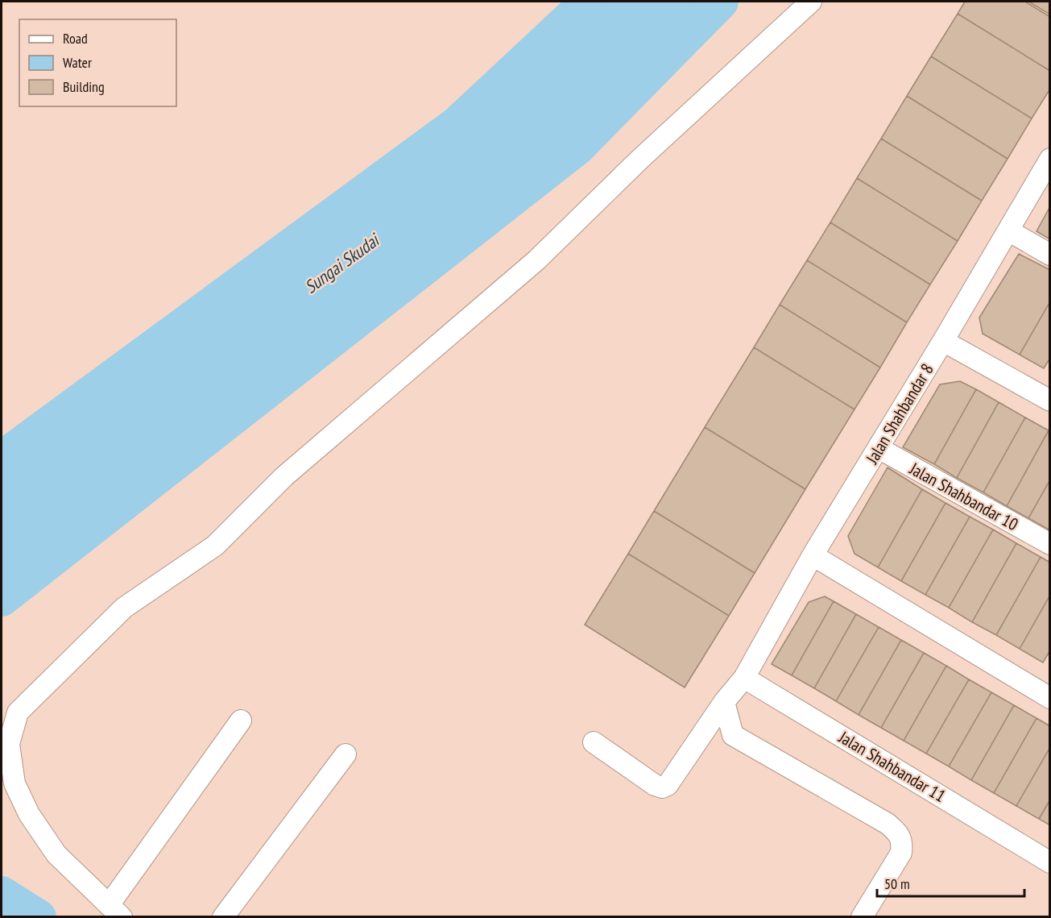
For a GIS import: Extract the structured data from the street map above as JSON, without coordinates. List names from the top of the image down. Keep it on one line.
{"streets":{"street":["Jalan Shahbandar 8","Jalan Shahbandar 10","Jalan Shahbandar 11"]},"crossings":[["Jalan Shahbandar 8","Jalan Shahbandar 10"],["Jalan Shahbandar 8","Jalan Shahbandar 11"]],"water":["Sungai Skudai"],"legend":["Road","Water","Building"],"scale_bar":"50 m"}
